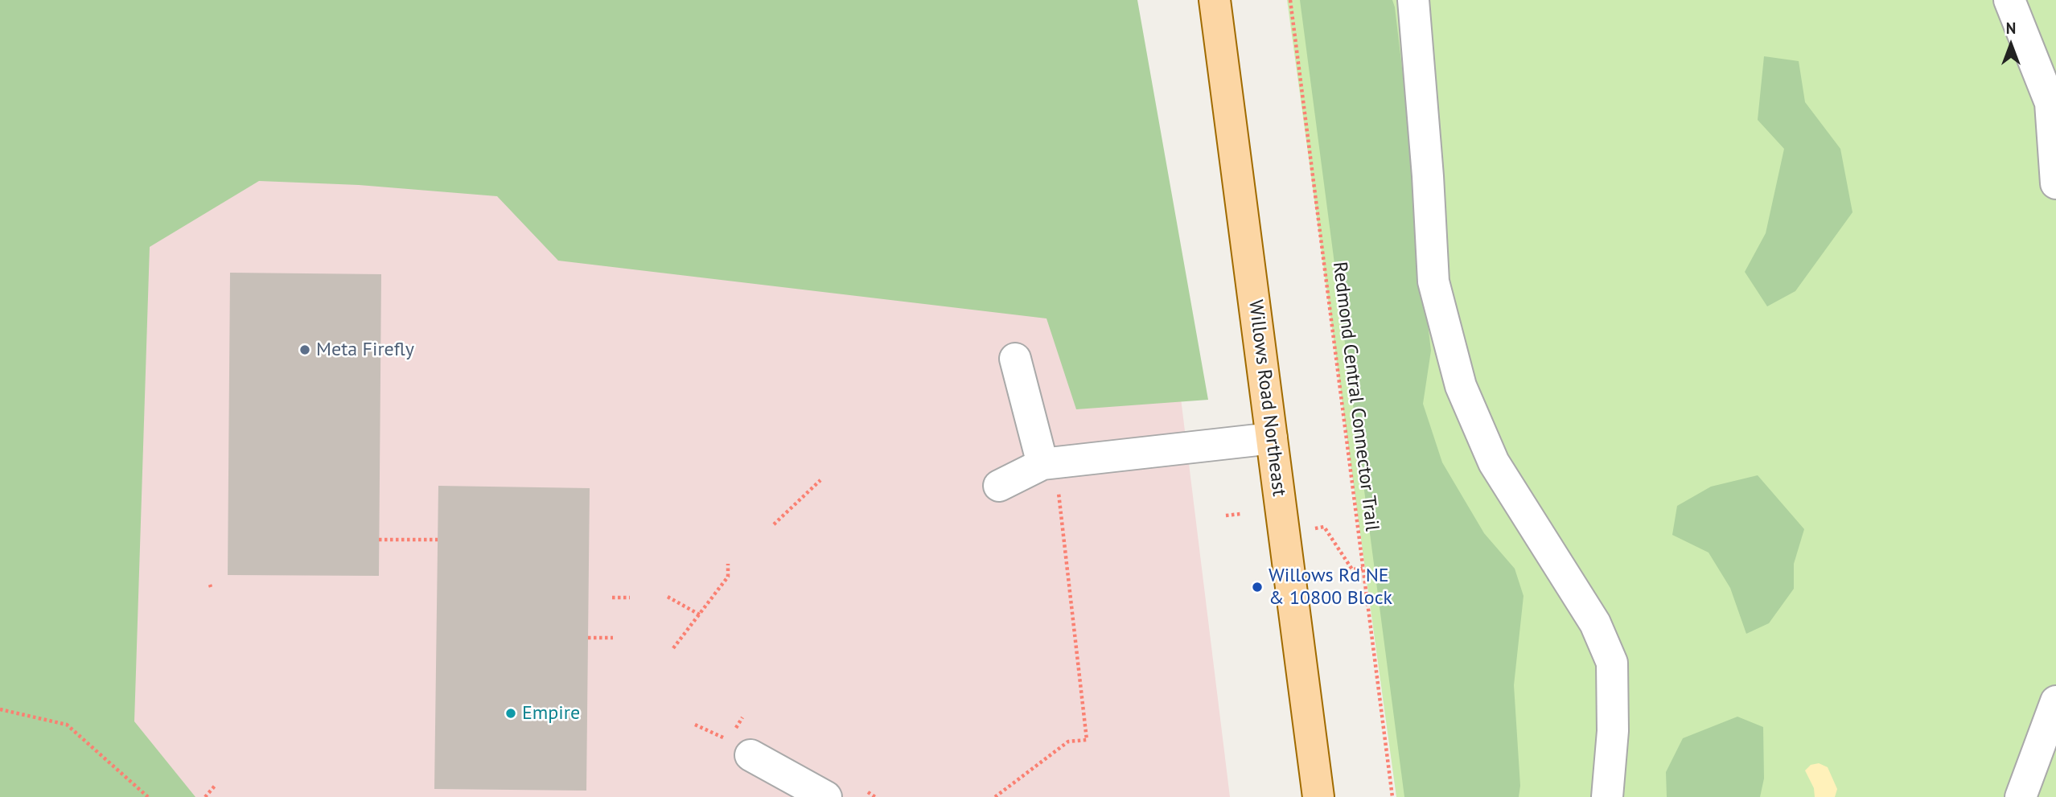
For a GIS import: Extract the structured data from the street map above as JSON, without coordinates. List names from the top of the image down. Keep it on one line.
{"streets":{"main road":["Willows Road Northeast"],"path":["Redmond Central Connector Trail"]},"places":["Meta Firefly","Willows Rd NE & 10800 Block","Empire"],"north":"top"}
